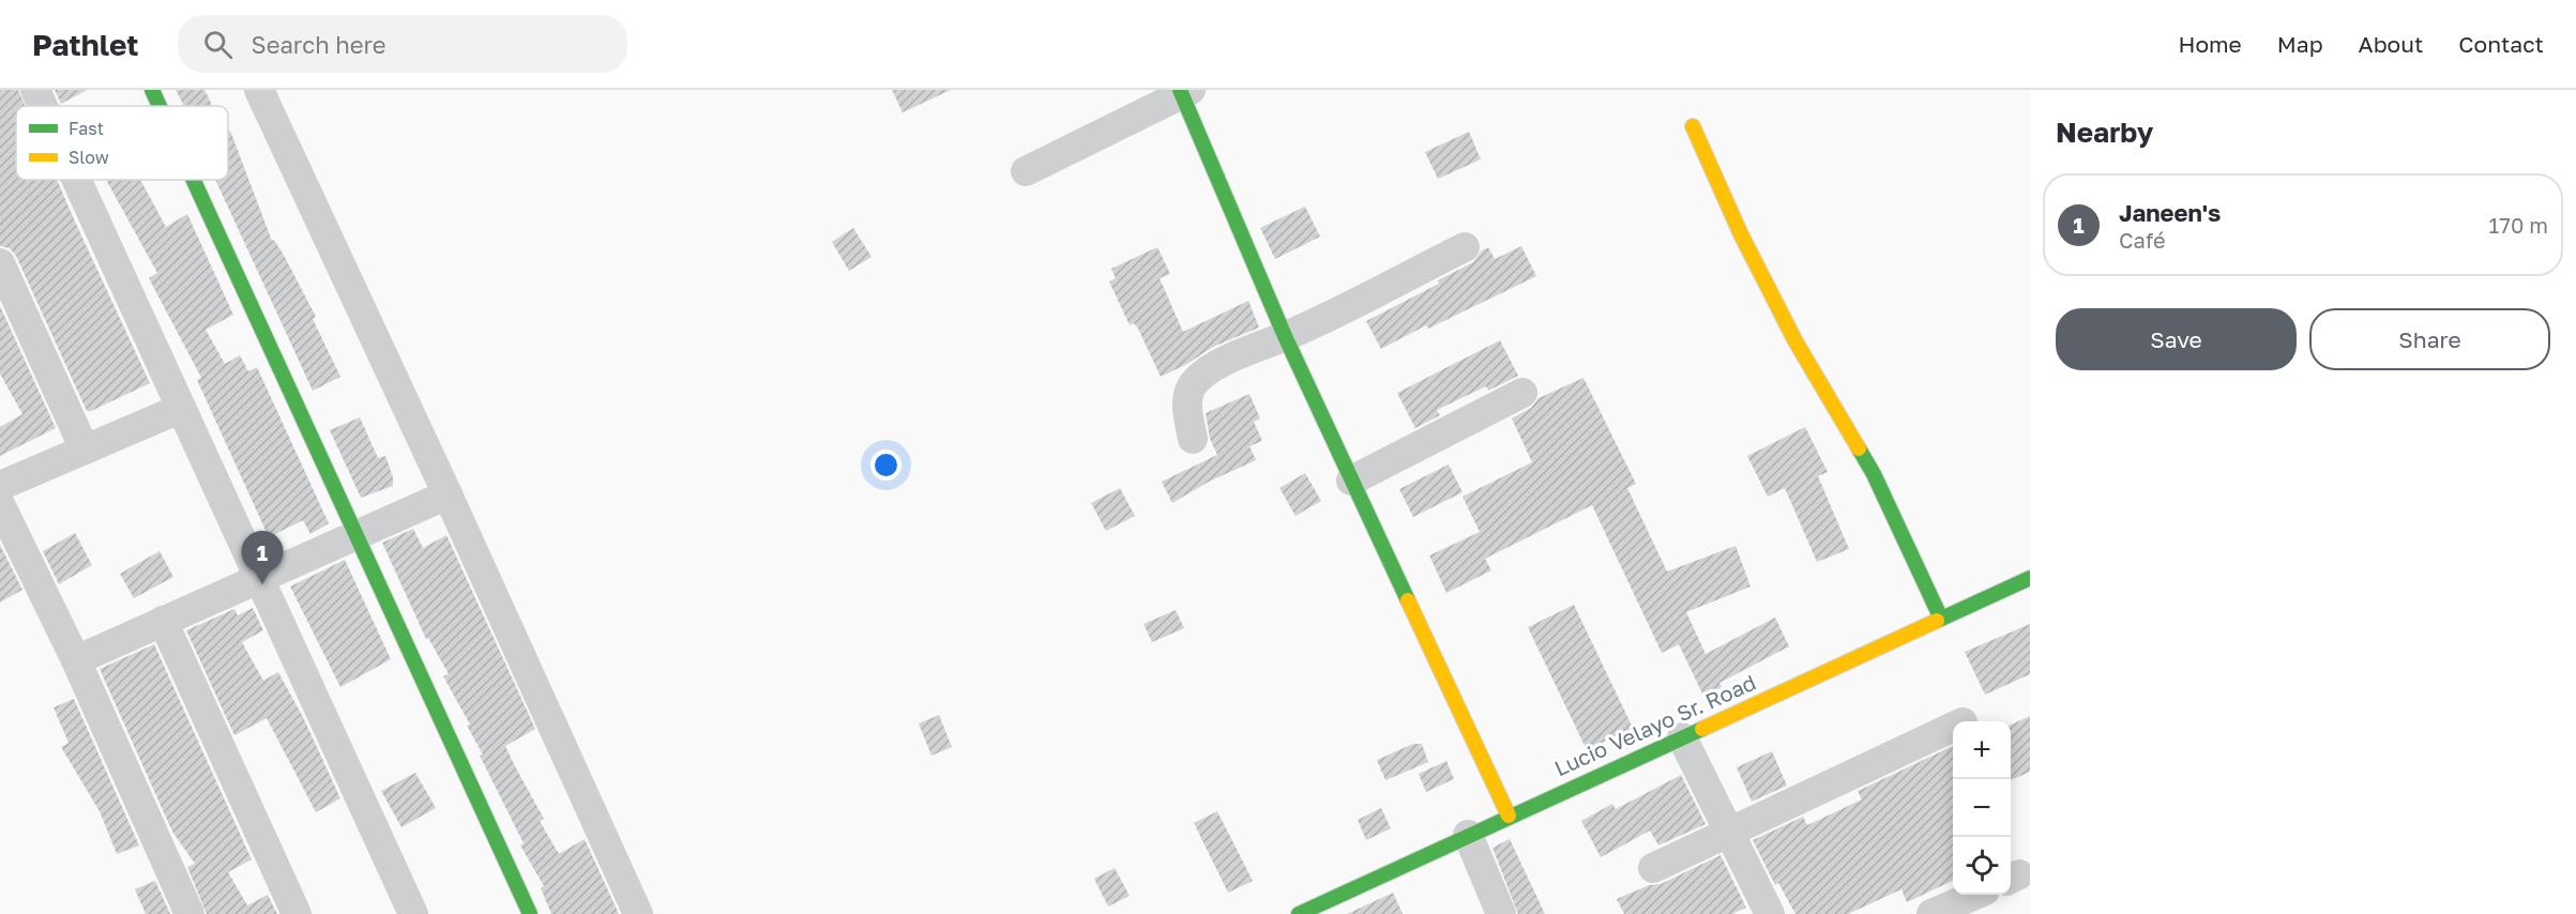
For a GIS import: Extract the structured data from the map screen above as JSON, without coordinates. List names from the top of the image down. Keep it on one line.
{"streets":{"street":["Lucio Velayo Sr. Road"]},"legend":["Fast","Slow"],"page":{"header":"Pathlet","search":"Search here","nav":["Home","Map","About","Contact"],"heading":"Nearby","list":[{"mark":"1","name":"Janeen's","note":"Café","value":"170 m"}],"buttons":["Save","Share"],"pins":"1","map_buttons":["+","−"]}}
